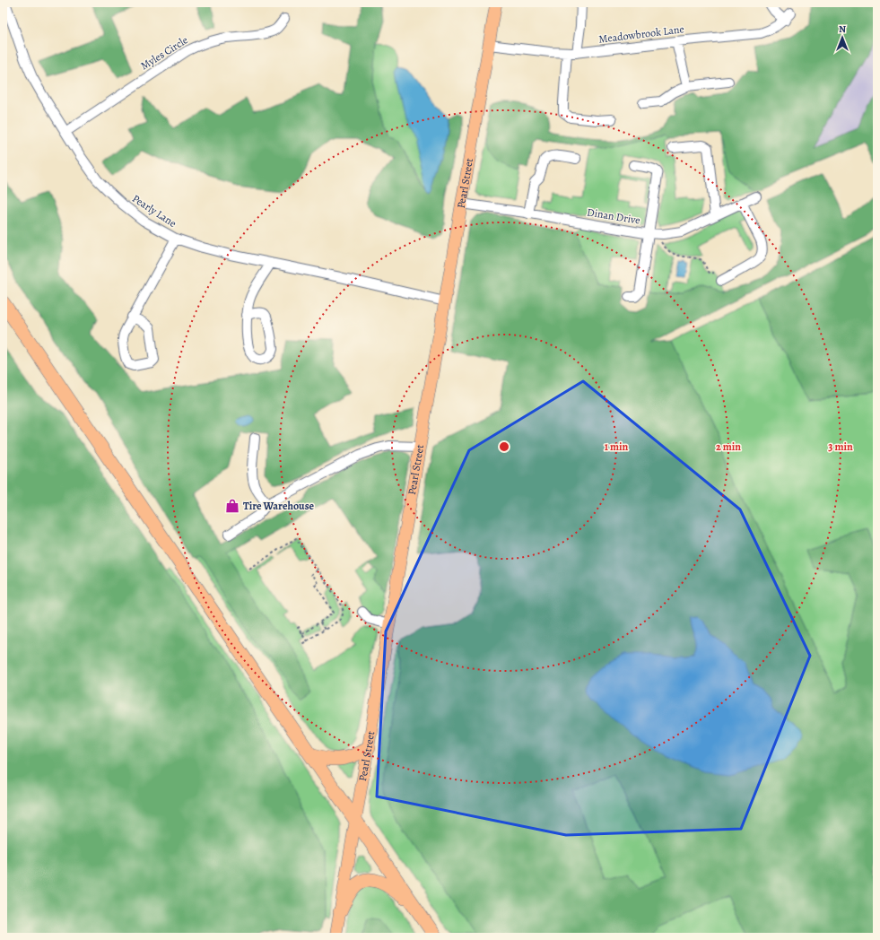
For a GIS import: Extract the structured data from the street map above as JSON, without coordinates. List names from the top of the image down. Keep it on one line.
{"streets":{"main road":["Pearl Street"],"street":["Meadowbrook Lane","Myles Circle","Pearly Lane","Dinan Drive"]},"crossings":[["Meadowbrook Lane","Pearl Street"],["Myles Circle","Pearly Lane"],["Pearl Street","Pearly Lane"],["Pearl Street","Dinan Drive"]],"places":{"shop":["Tire Warehouse"]},"north":"top","rings":["1 min","2 min","3 min"]}
